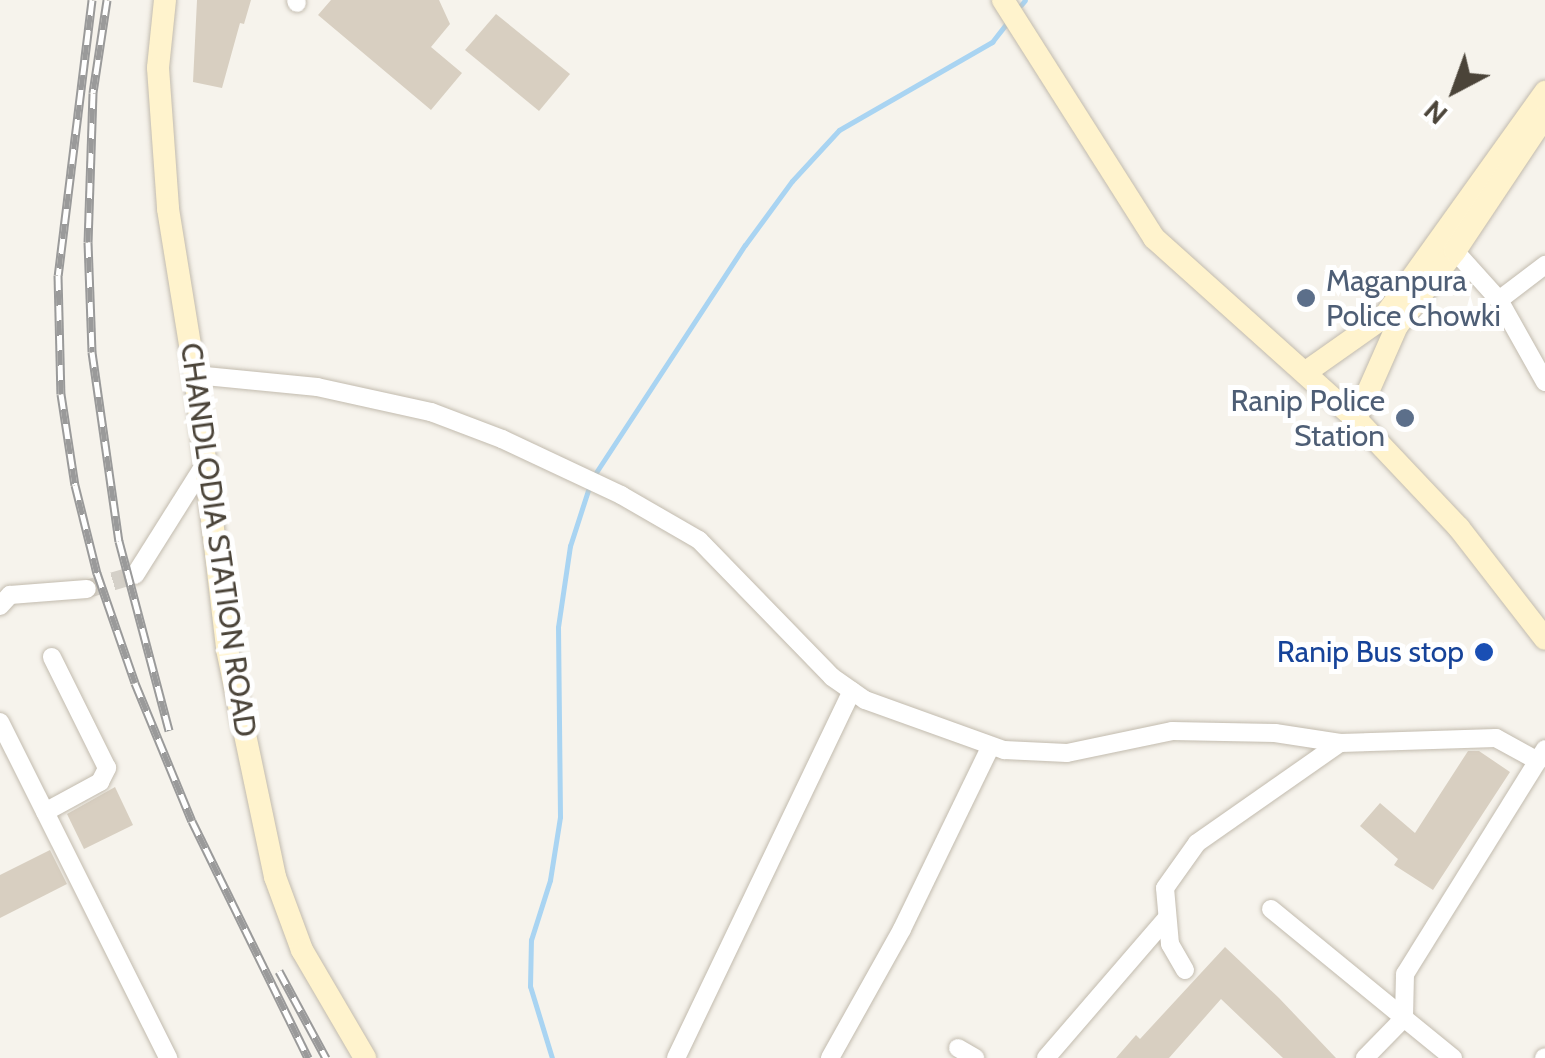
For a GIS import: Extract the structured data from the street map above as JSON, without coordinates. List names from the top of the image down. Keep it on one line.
{"streets":{"street":["CHANDLODIA STATION ROAD"]},"places":["Maganpura Police Chowki","Ranip Police Station","Ranip Bus stop"],"north":"bottom left"}
